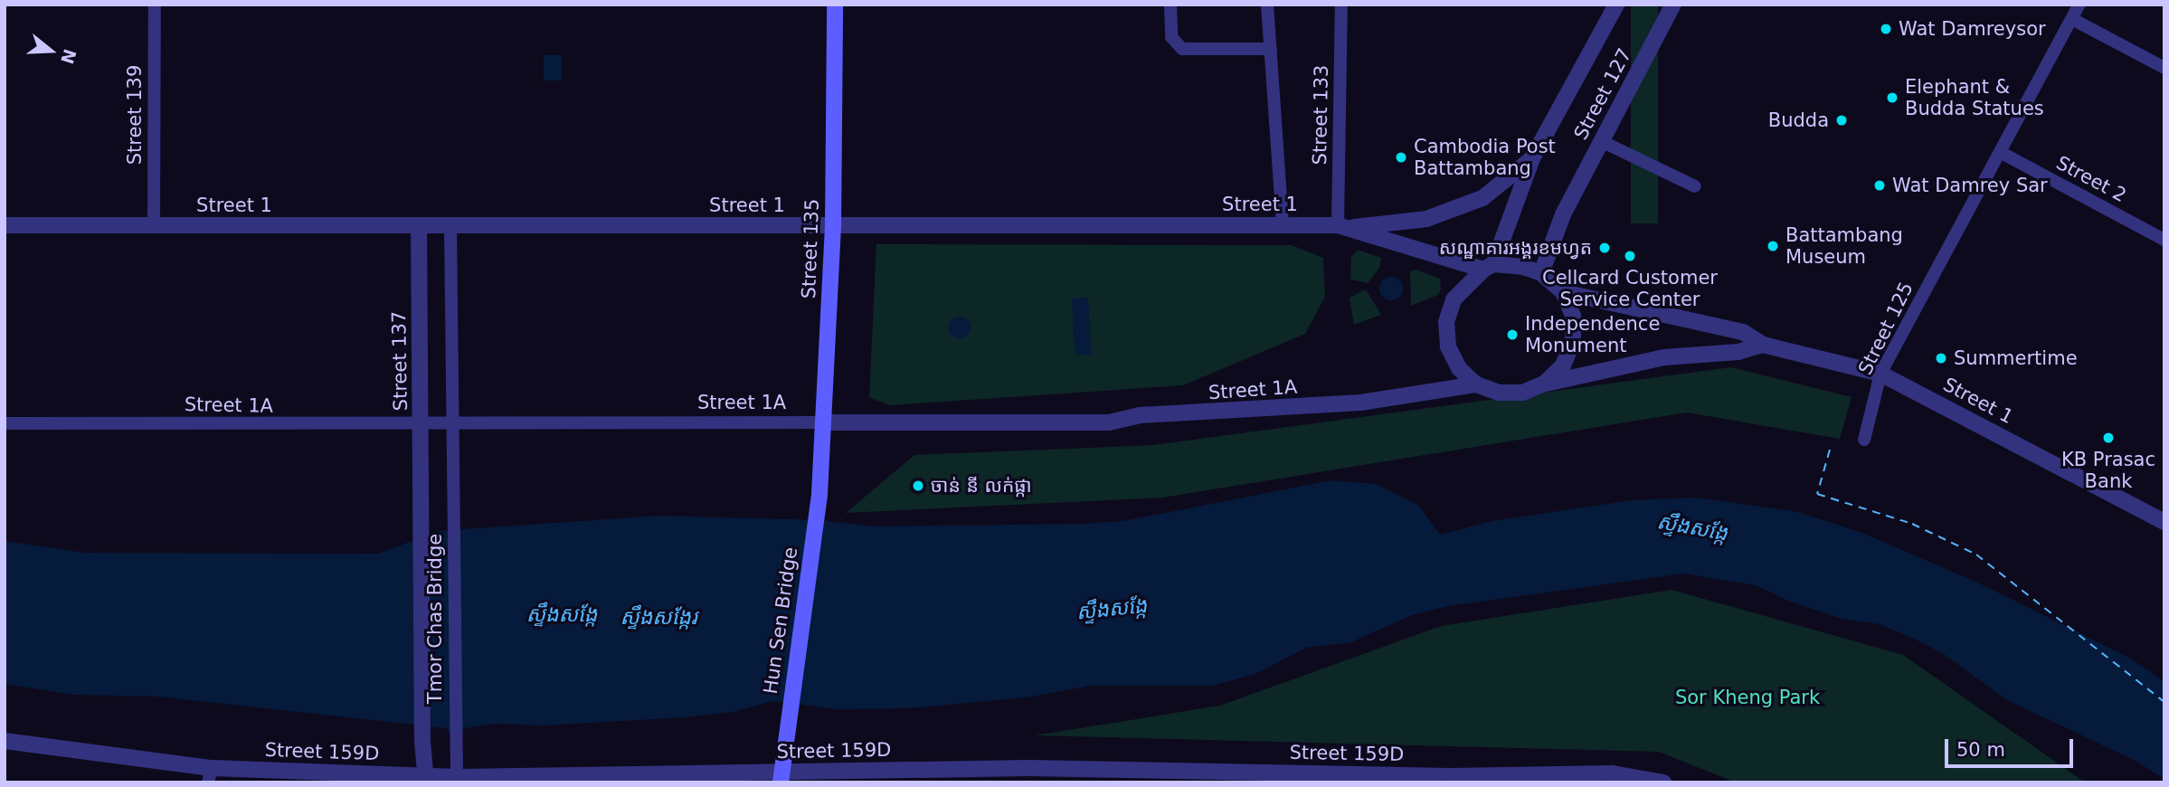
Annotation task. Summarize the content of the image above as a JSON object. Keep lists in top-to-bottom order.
{
  "streets": {
    "main road": ["Street 135", "Hun Sen Bridge"],
    "street": [
      "Street 127",
      "Street 139",
      "Street 133",
      "Street 2",
      "Street 1",
      "Street 125",
      "Street 137",
      "Street 1A",
      "Tmor Chas Bridge",
      "Street 159D"
    ]
  },
  "crossings": [
    ["Street 127", "Street 1"],
    ["Street 127", "Street 1A"],
    ["Street 139", "Street 1"],
    ["Street 133", "Street 1"],
    ["Street 2", "Street 125"],
    ["Street 1", "Street 135"],
    ["Street 1", "Street 125"],
    ["Street 1", "Street 137"],
    ["Street 1", "Street 1A"],
    ["Street 135", "Street 1A"],
    ["Street 135", "Hun Sen Bridge"],
    ["Street 137", "Street 1A"],
    ["Street 137", "Street 159D"],
    ["Street 1A", "Tmor Chas Bridge"],
    ["Tmor Chas Bridge", "Street 159D"],
    ["Hun Sen Bridge", "Street 159D"]
  ],
  "water": ["ស្ទឹងសង្កែ", "ស្ទឹងសង្កែរ"],
  "parks": ["Sor Kheng Park"],
  "places": [
    "Wat Damreysor",
    "Elephant & Budda Statues",
    "Budda",
    "Cambodia Post Battambang",
    "Wat Damrey Sar",
    "Battambang Museum",
    "សណ្ឋាគារអង្គរខមហ្វត",
    "Cellcard Customer Service Center",
    "Independence Monument",
    "Summertime",
    "KB Prasac Bank",
    "ចាន់ នី លក់ផ្កា"
  ],
  "scale_bar": "50 m",
  "north": "right"
}
